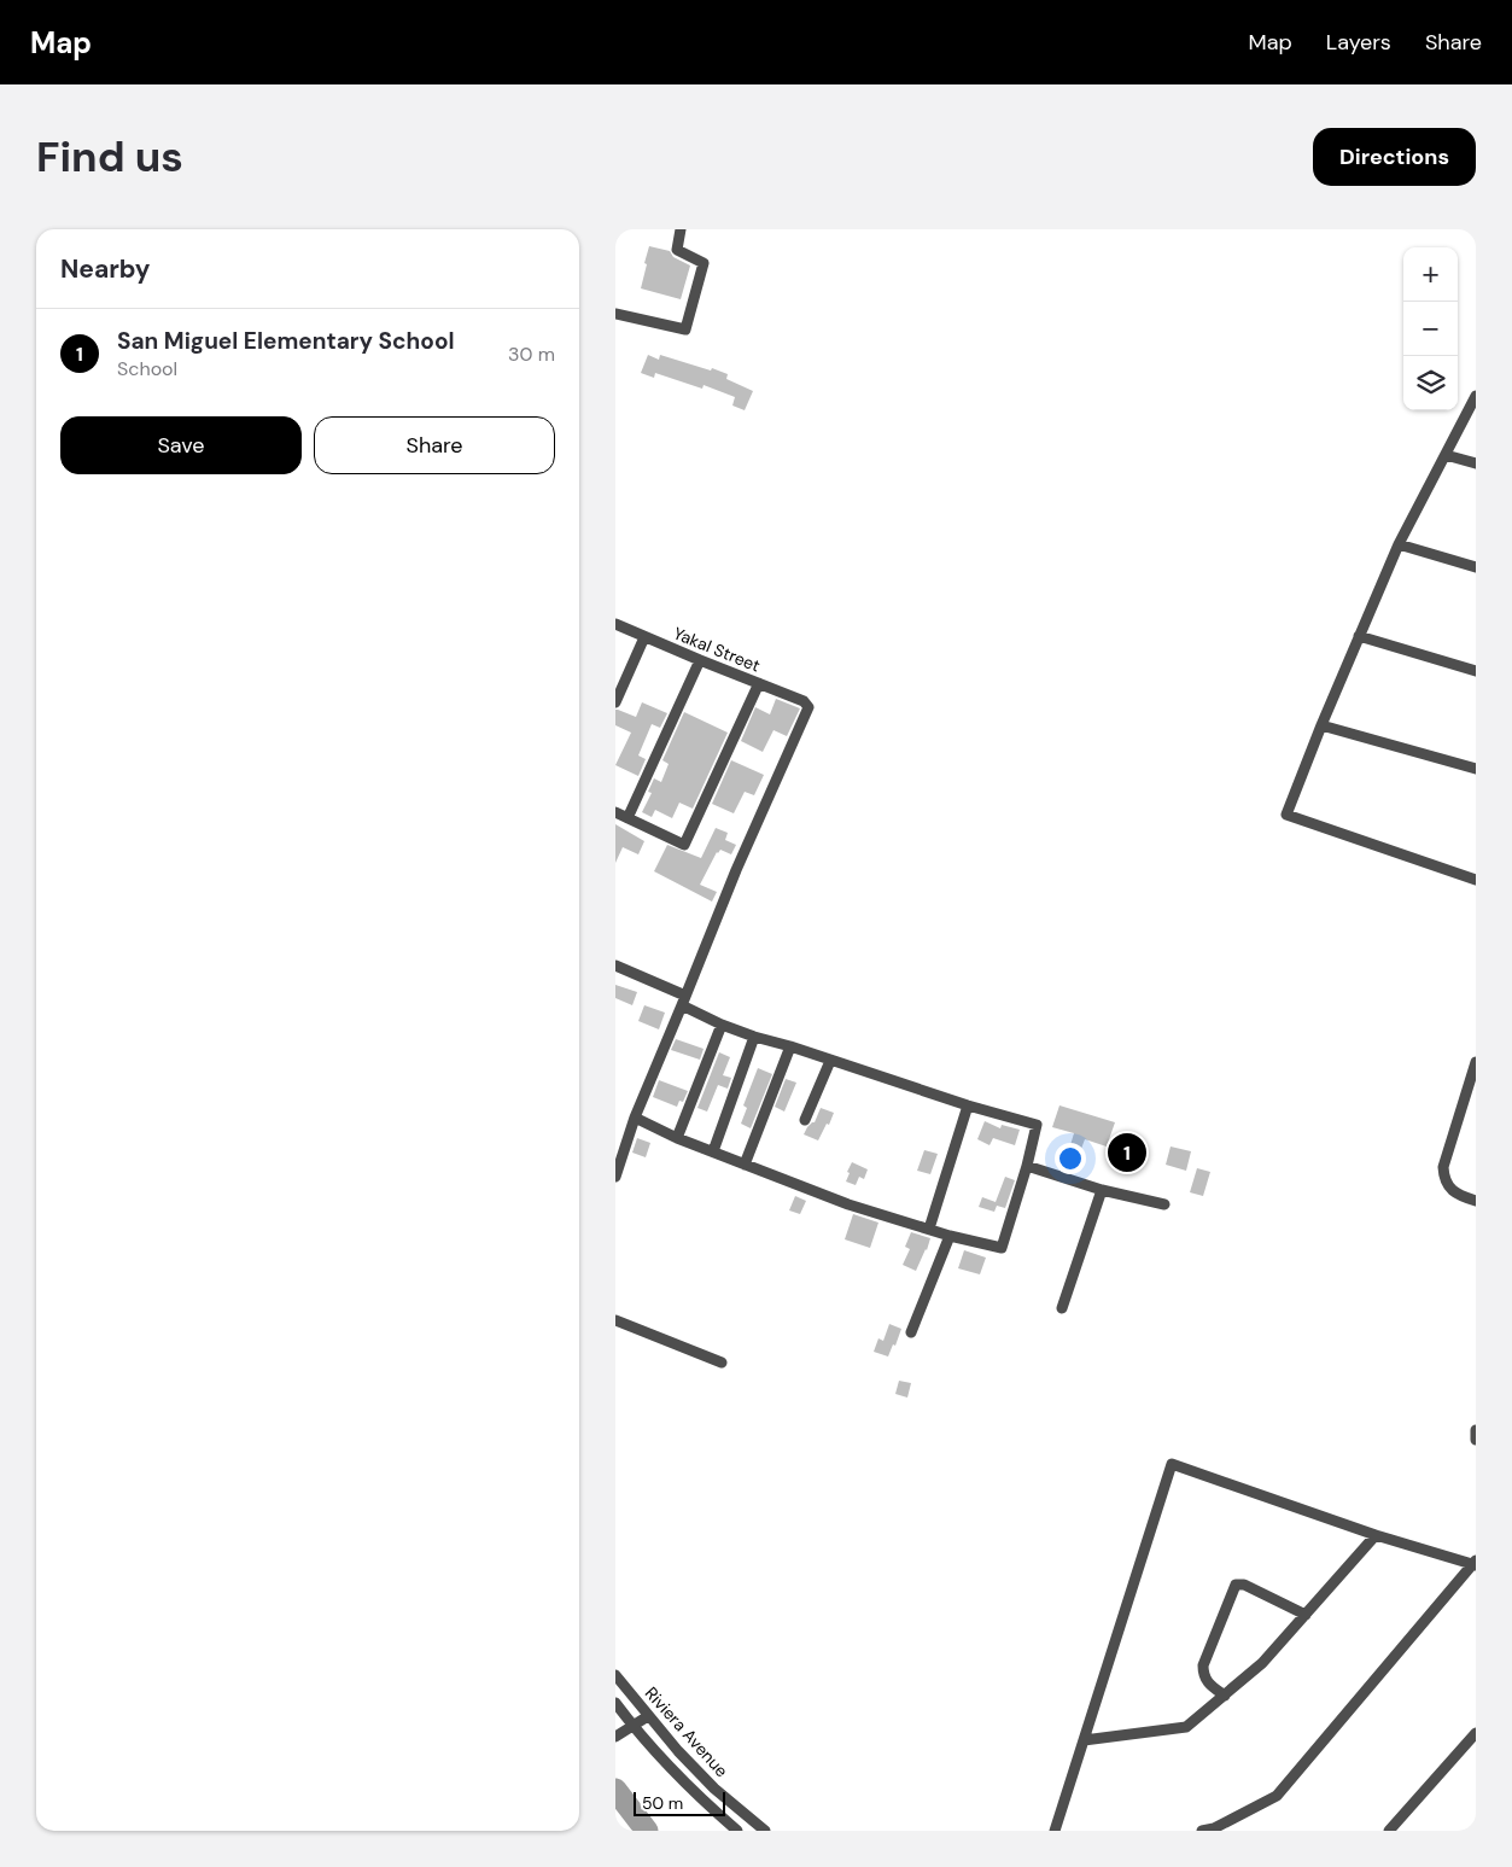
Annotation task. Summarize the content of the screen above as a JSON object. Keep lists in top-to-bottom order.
{
  "streets": {
    "street": ["Yakal Street", "Riviera Avenue"]
  },
  "scale_bar": "50 m",
  "page": {
    "header": "Map",
    "nav": ["Map", "Layers", "Share"],
    "buttons": [
      "Directions",
      ["Save", "Share"]
    ],
    "title": "Find us",
    "heading": "Nearby",
    "map_buttons": ["+", "−"],
    "list": [
      {
        "mark": "1",
        "name": "San Miguel Elementary School",
        "note": "School",
        "value": "30 m"
      }
    ],
    "pins": "1",
    "scale": "50 m"
  }
}
